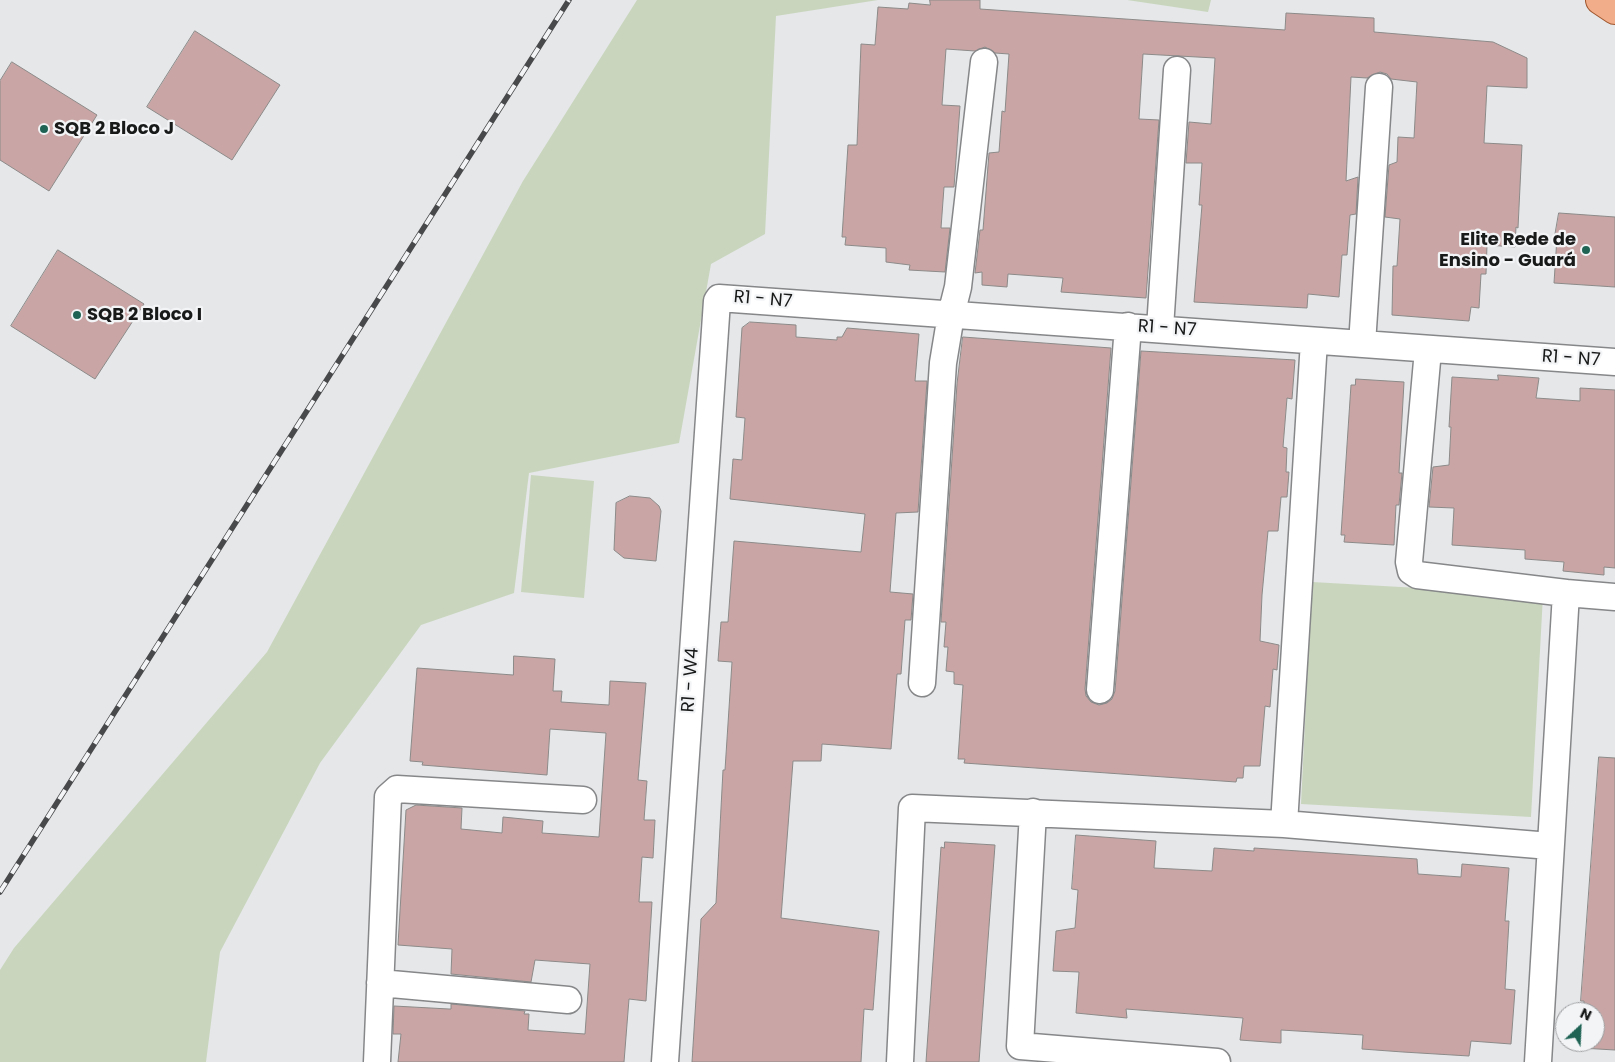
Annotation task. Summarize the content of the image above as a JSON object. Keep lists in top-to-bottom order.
{
  "streets": {
    "street": ["R1 - N7", "R1 - W4"]
  },
  "crossings": [
    ["R1 - N7", "R1 - W4"]
  ],
  "places": ["SQB 2 Bloco J", "Elite Rede de Ensino - Guará", "SQB 2 Bloco I"],
  "north": "top right"
}
